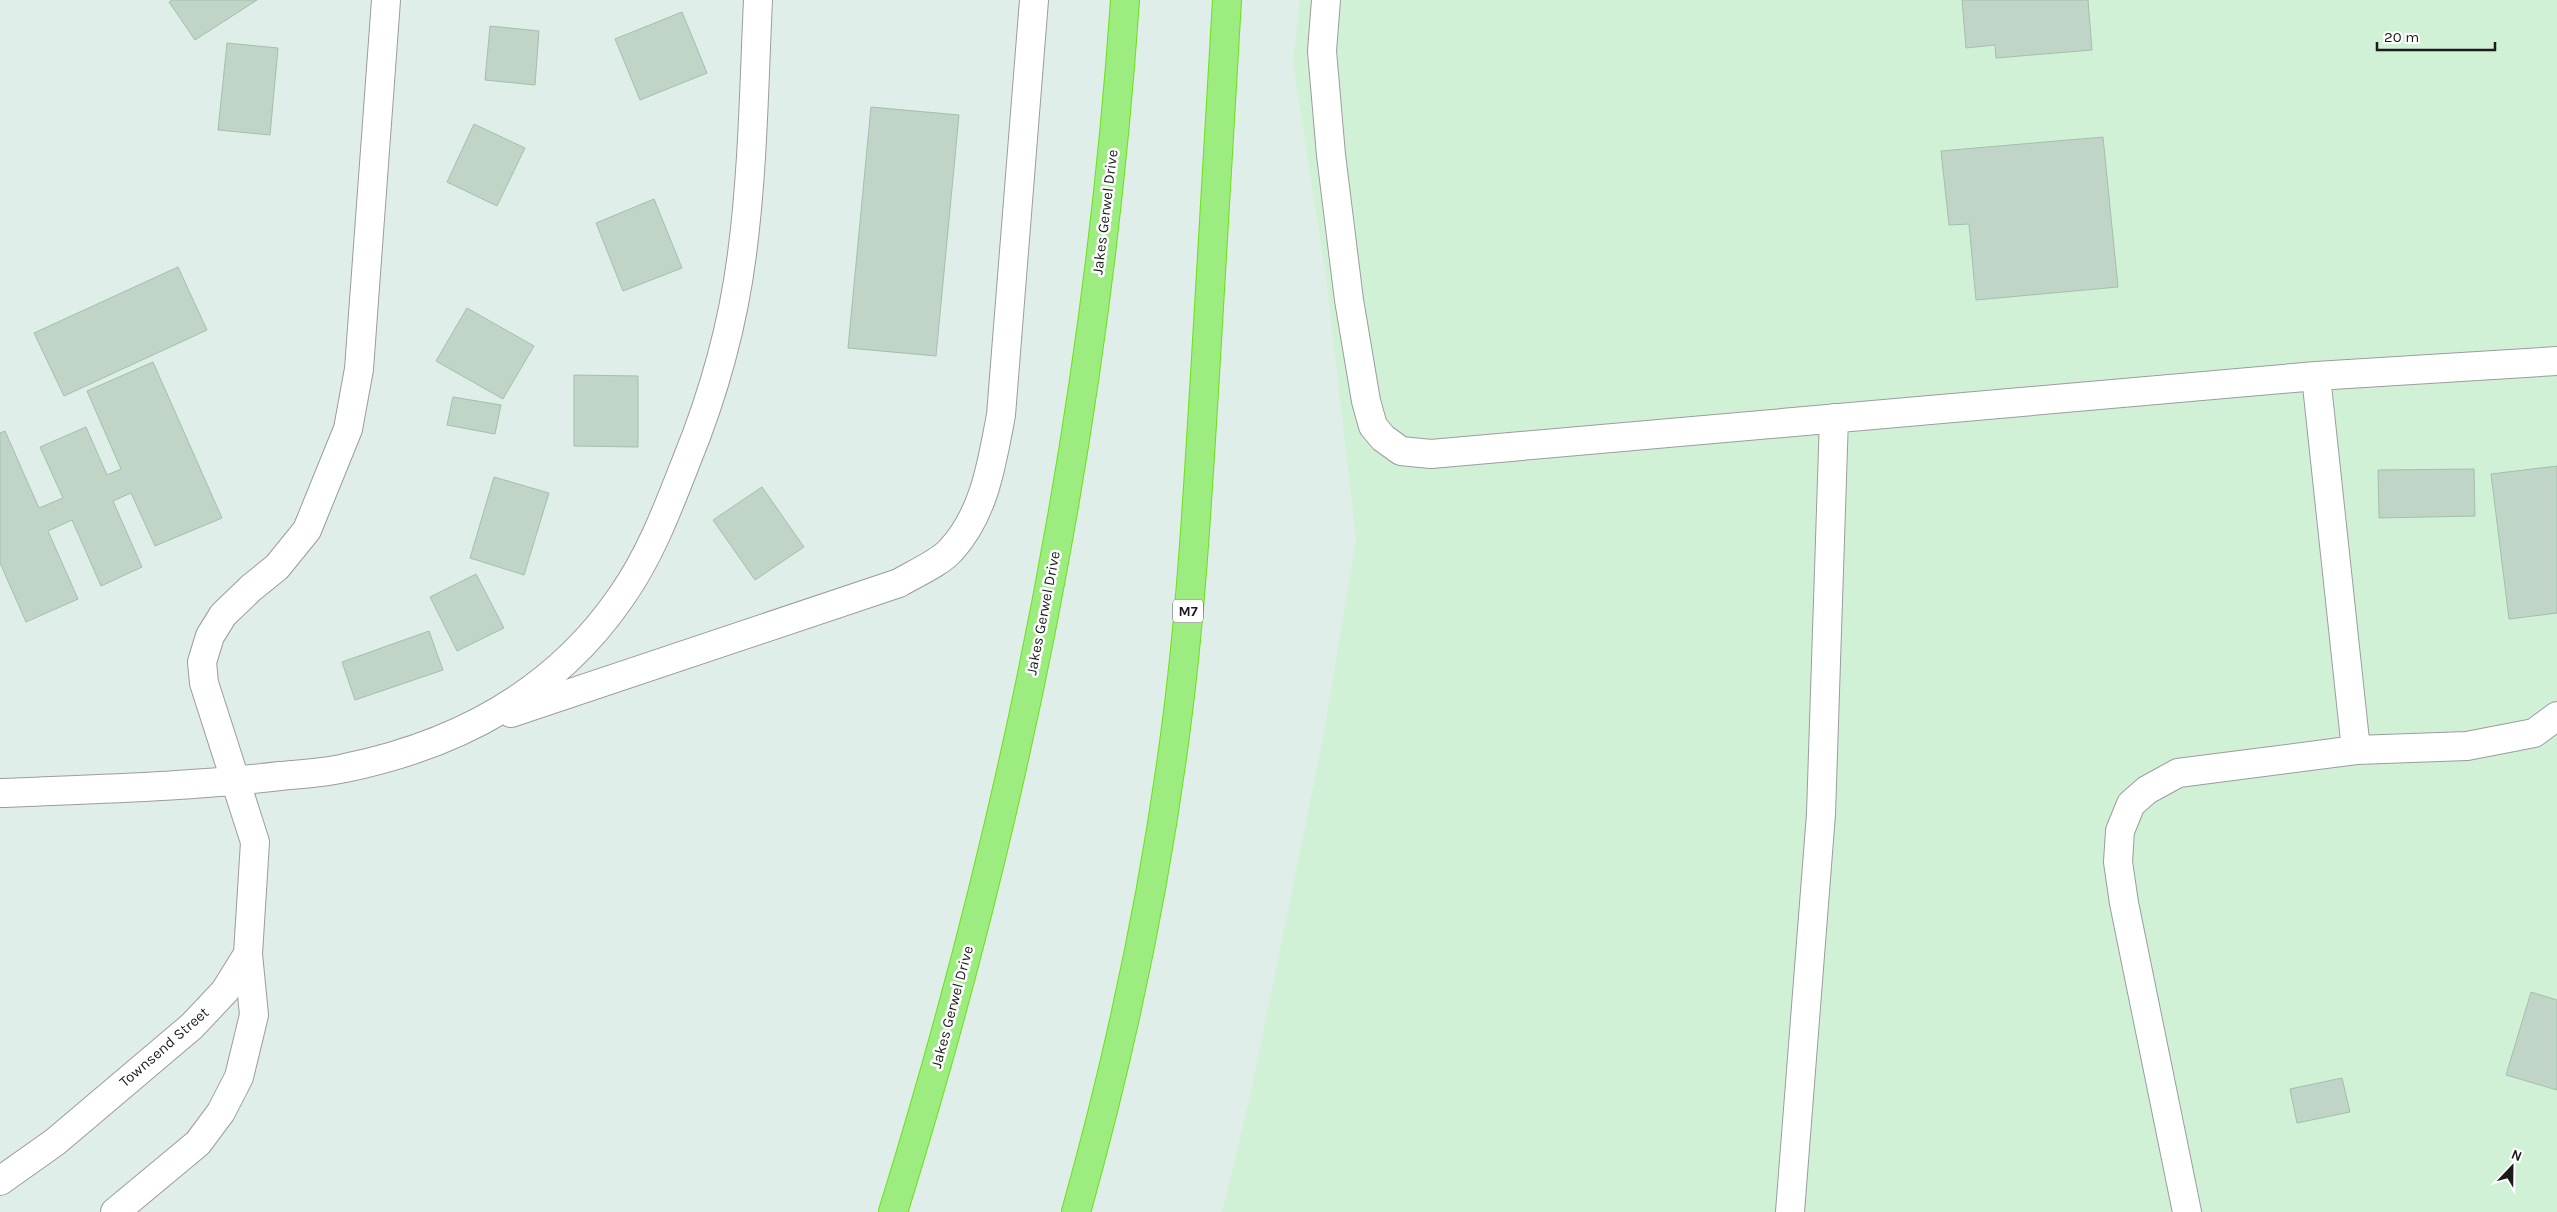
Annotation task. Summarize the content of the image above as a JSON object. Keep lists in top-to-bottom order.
{
  "streets": {
    "highway": ["Jakes Gerwel Drive", "M7"],
    "street": ["Townsend Street"]
  },
  "scale_bar": "20 m",
  "north": "top"
}
